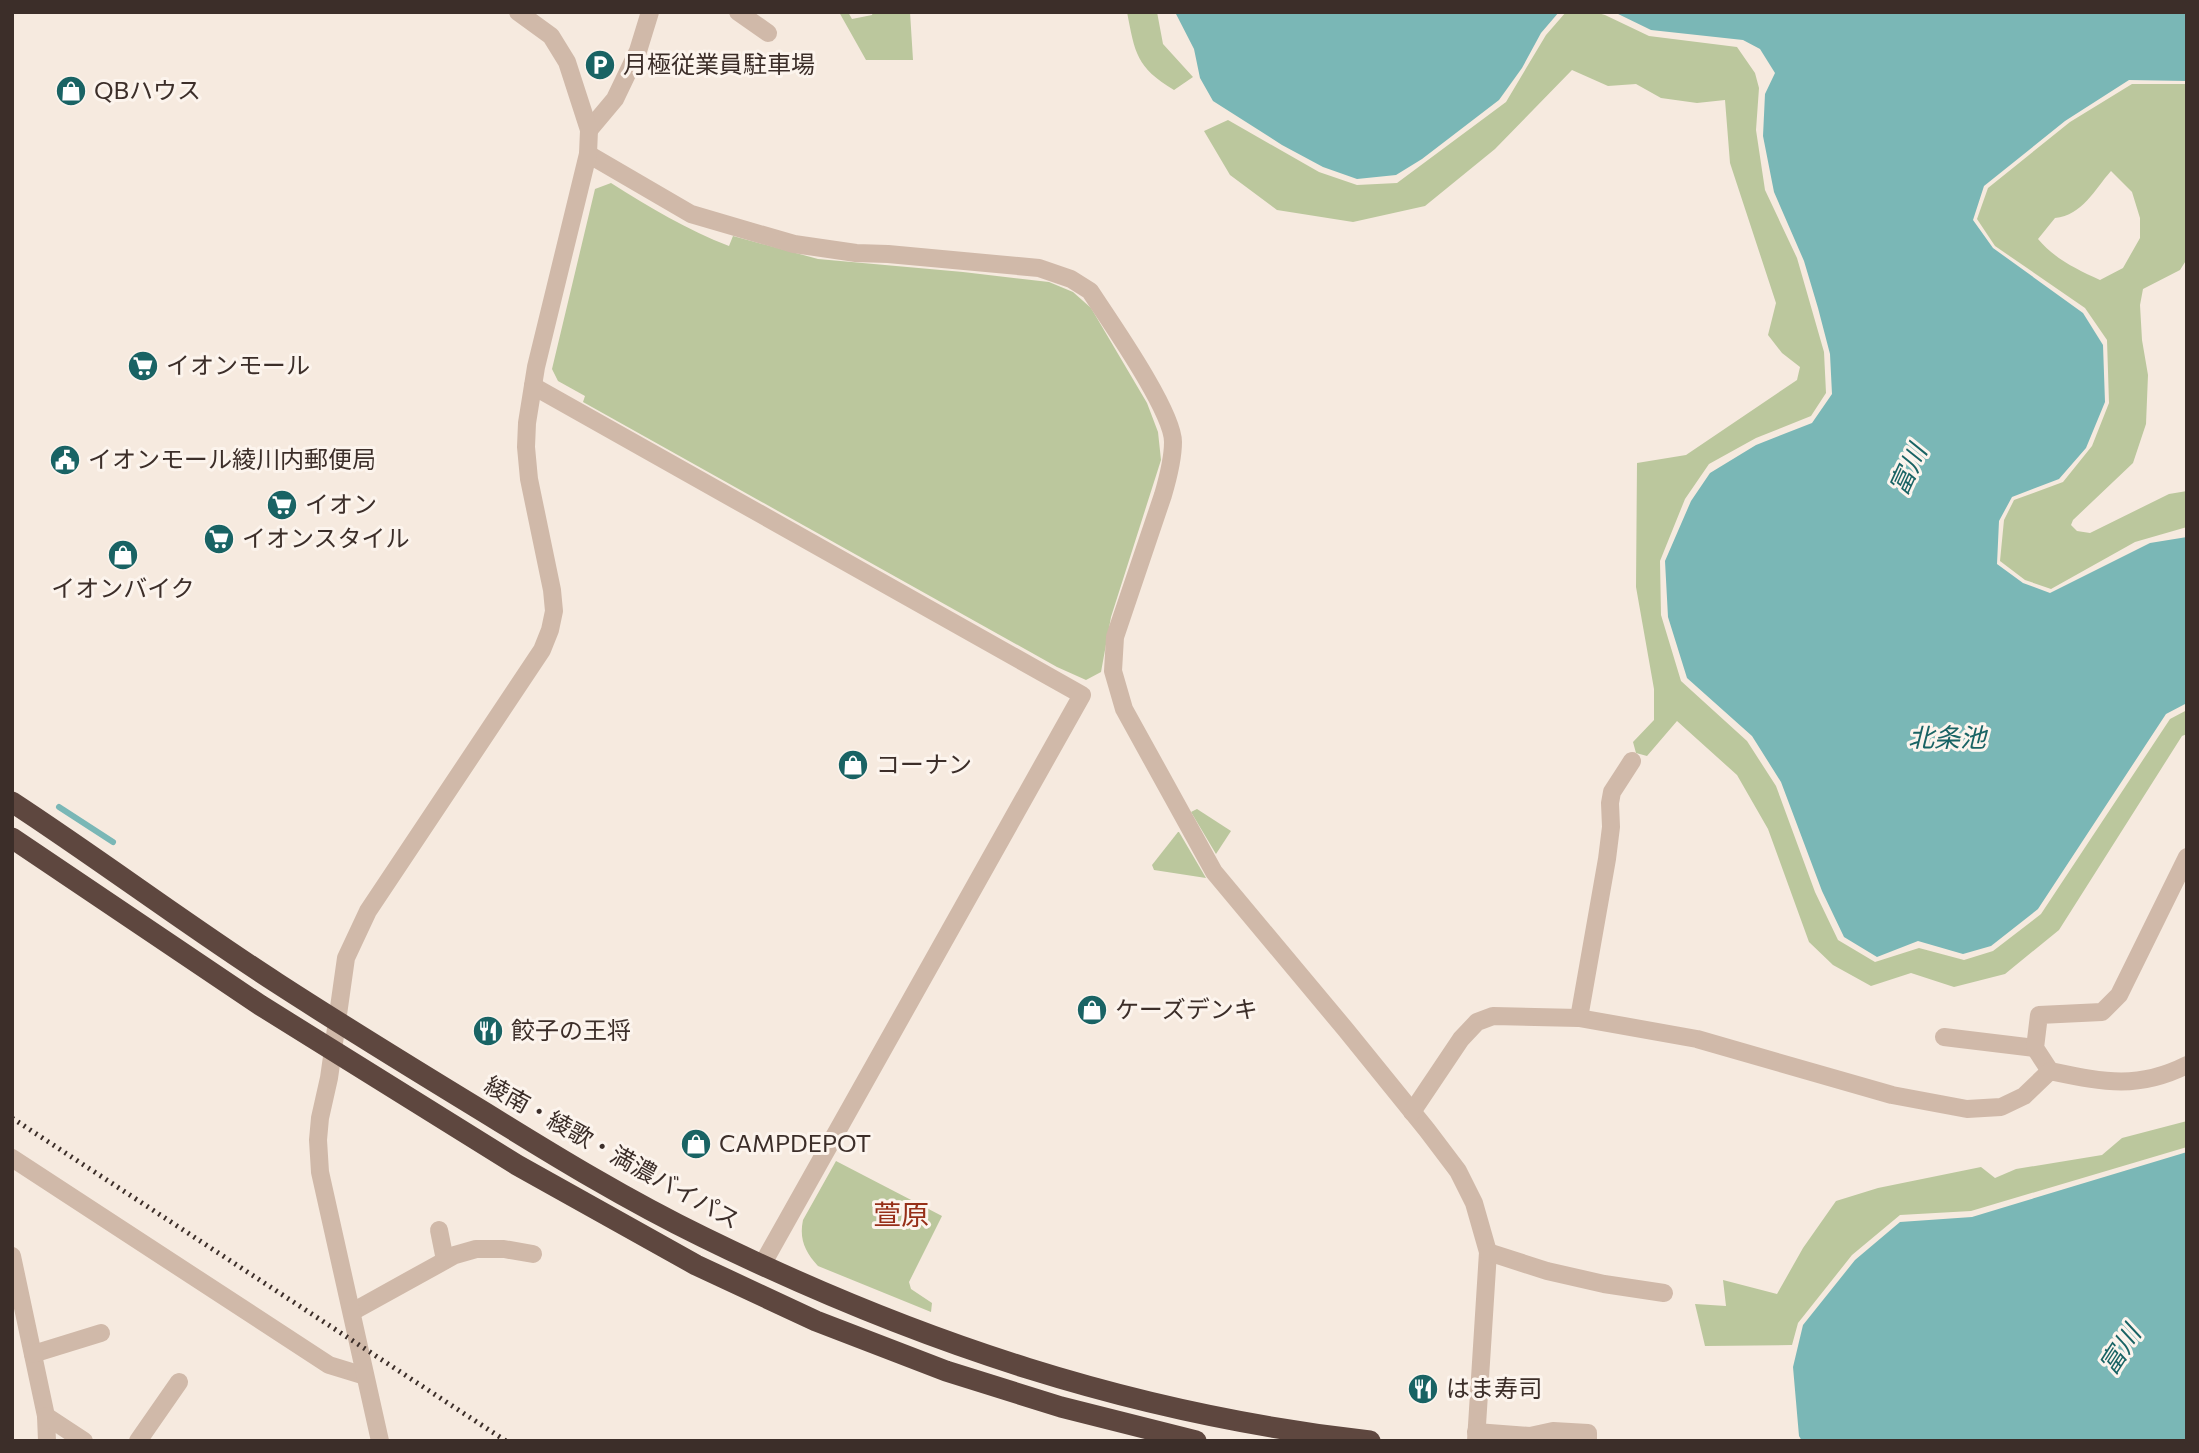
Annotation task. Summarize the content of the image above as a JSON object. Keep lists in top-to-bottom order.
{
  "streets": {
    "highway": ["綾南・綾歌・満濃バイパス"]
  },
  "districts": ["萱原"],
  "water": ["富川", "北条池"],
  "places": {
    "parking": ["月極従業員駐車場"],
    "shop": [
      "QBハウス",
      "イオンバイク",
      "コーナン",
      "ケーズデンキ",
      "CAMPDEPOT"
    ],
    "supermarket": ["イオンモール", "イオン", "イオンスタイル"],
    "public building": ["イオンモール綾川内郵便局"],
    "restaurant": ["餃子の王将", "はま寿司"]
  }
}
